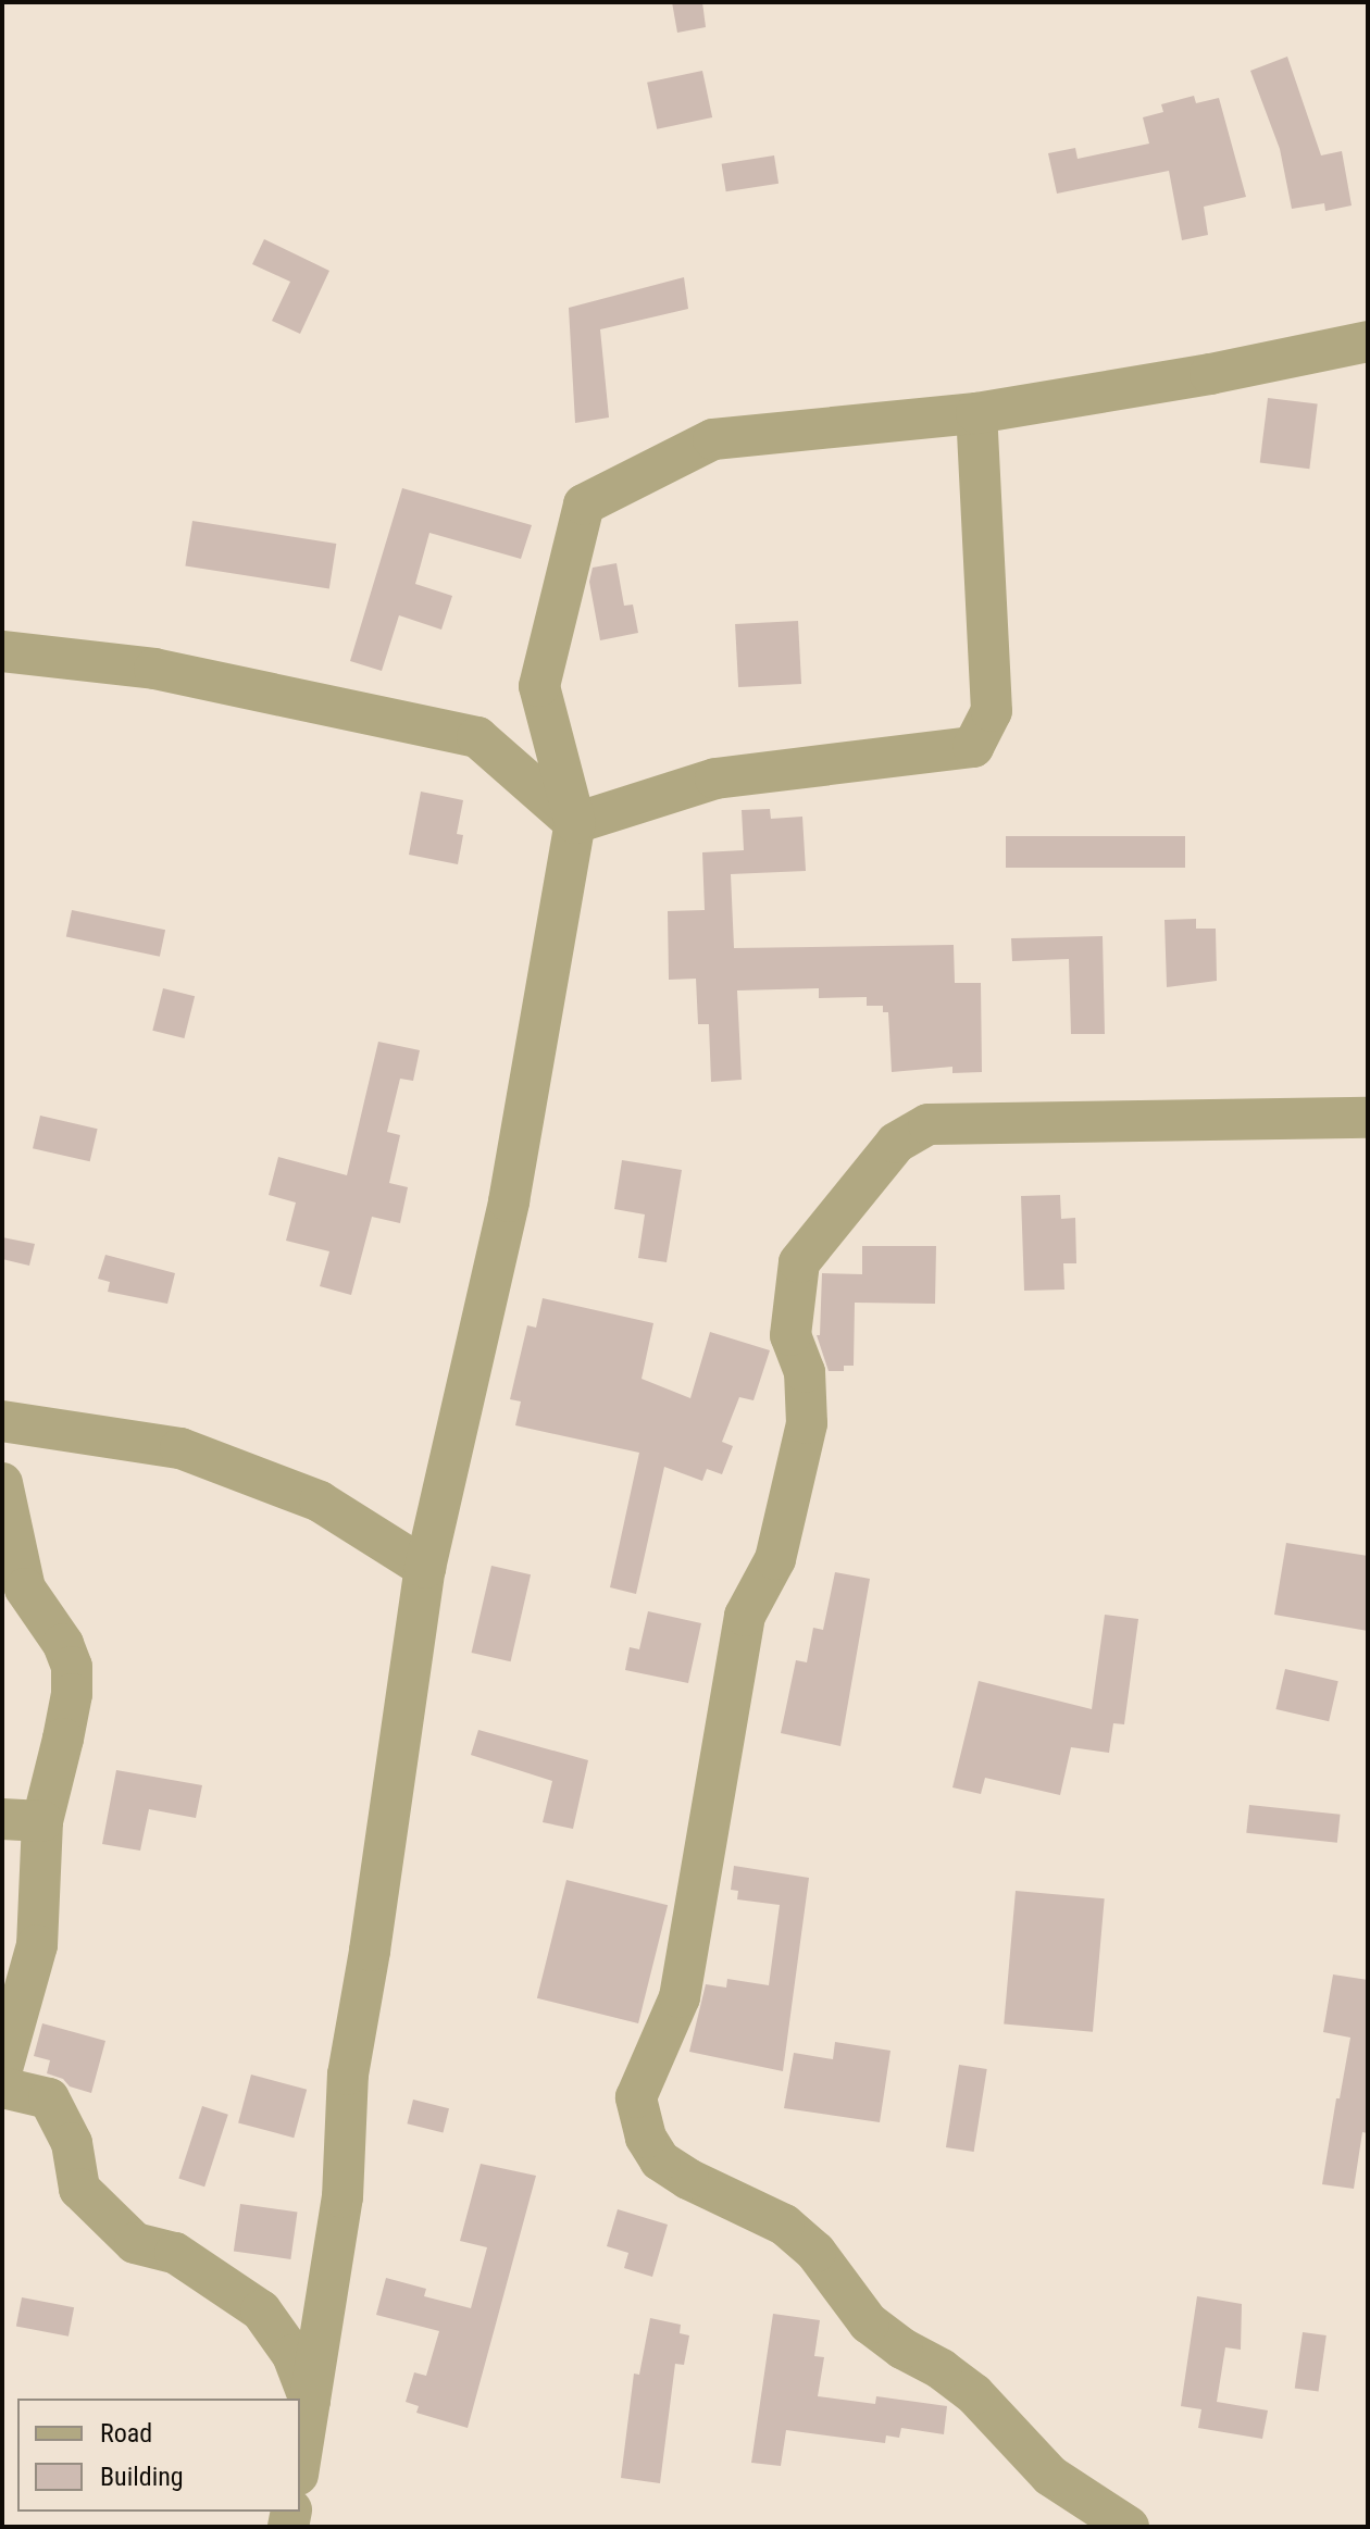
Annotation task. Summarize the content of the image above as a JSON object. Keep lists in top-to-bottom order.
{
  "legend": ["Road", "Building"]
}
